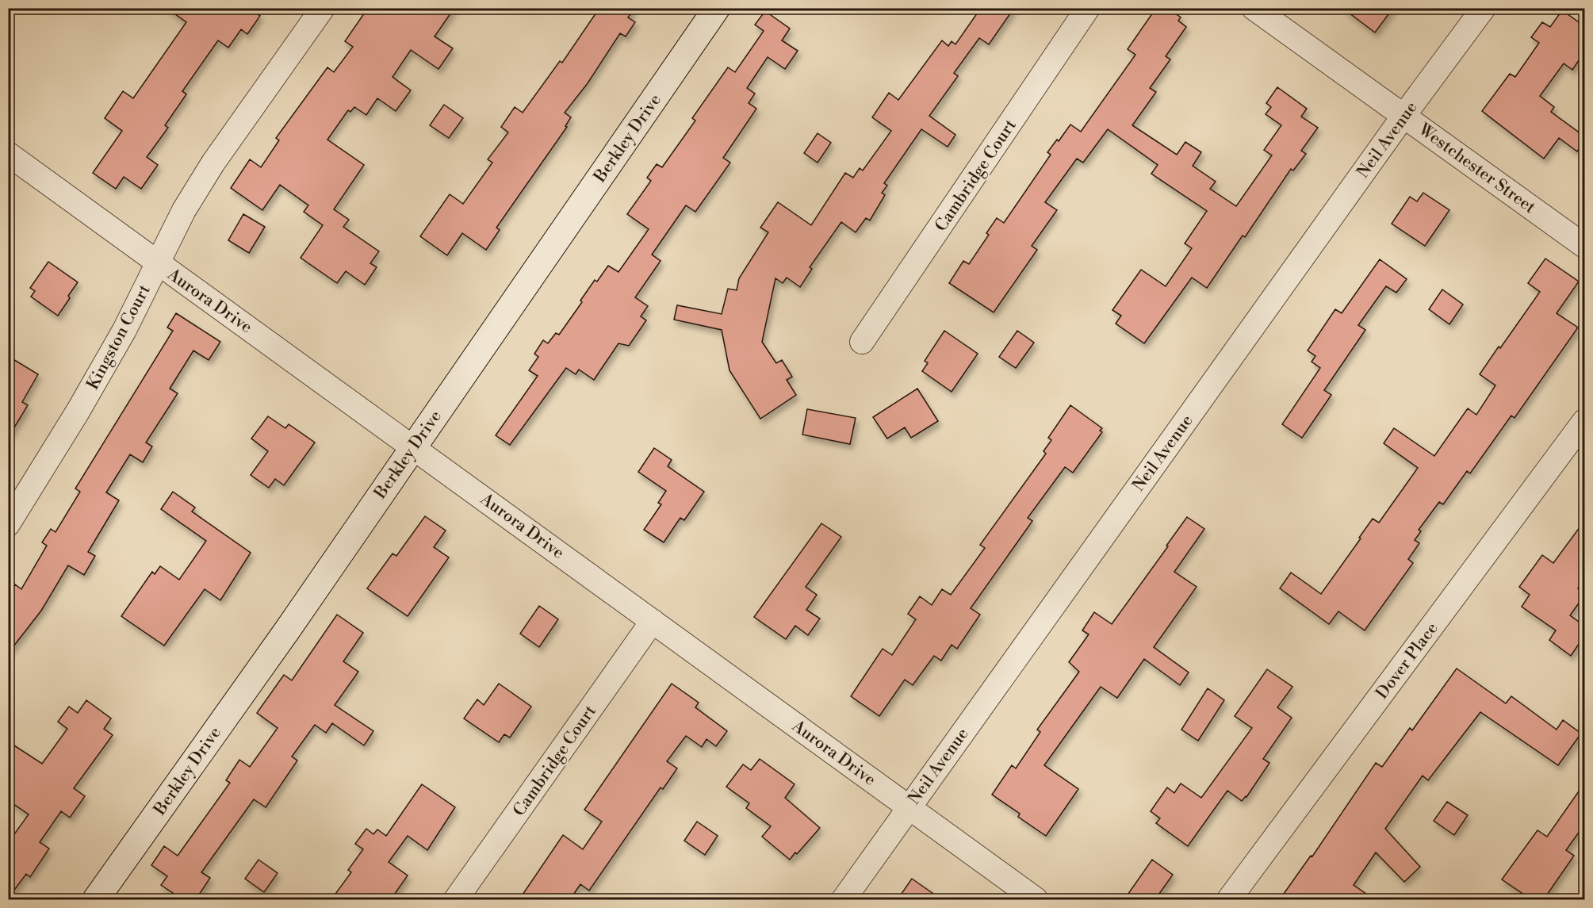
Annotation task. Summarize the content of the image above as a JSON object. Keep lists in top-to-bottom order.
{
  "streets": {
    "street": [
      "Berkley Drive",
      "Neil Avenue",
      "Westchester Street",
      "Cambridge Court",
      "Aurora Drive",
      "Kingston Court",
      "Dover Place"
    ]
  },
  "crossings": [
    ["Berkley Drive", "Aurora Drive"],
    ["Neil Avenue", "Westchester Street"],
    ["Neil Avenue", "Aurora Drive"],
    ["Cambridge Court", "Aurora Drive"],
    ["Aurora Drive", "Kingston Court"]
  ]
}
